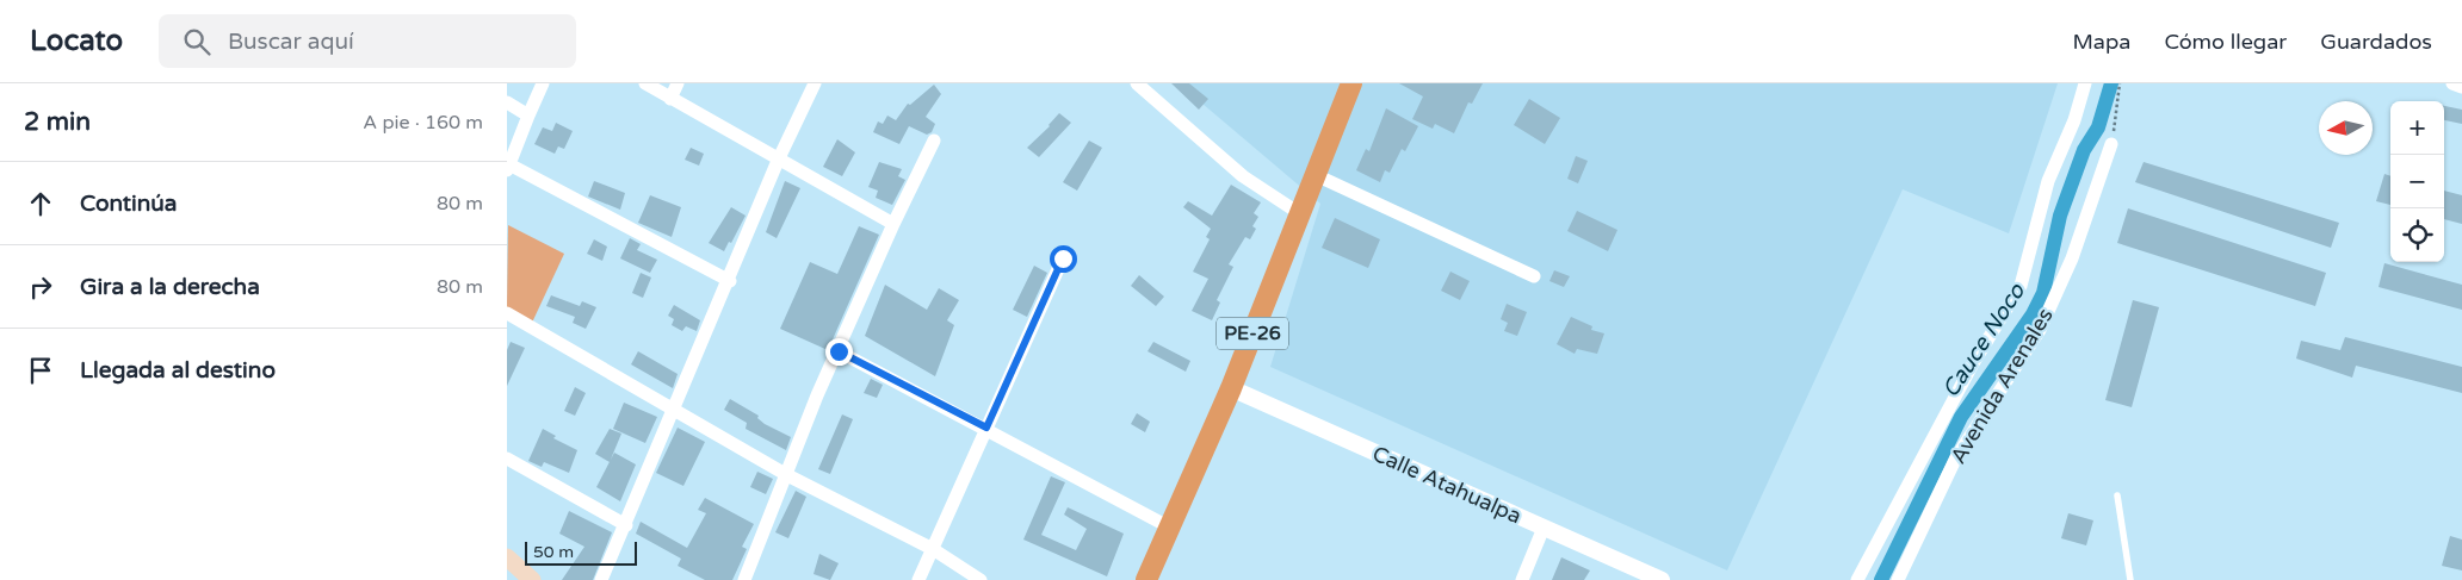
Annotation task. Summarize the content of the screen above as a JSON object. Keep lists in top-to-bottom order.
{
  "streets": {
    "highway": ["PE-26"],
    "street": ["Avenida Arenales", "Calle Atahualpa"]
  },
  "crossings": [
    ["PE-26", "Calle Atahualpa"]
  ],
  "water": ["Cauce Noco"],
  "scale_bar": "50 m",
  "north": "left",
  "page": {
    "header": "Locato",
    "search": "Buscar aquí",
    "nav": ["Mapa", "Cómo llegar", "Guardados"],
    "heading": ["2 min", "A pie · 160 m"],
    "map_buttons": ["+", "−"],
    "list": [
      ["Continúa", "80 m"],
      ["Gira a la derecha", "80 m"],
      "Llegada al destino"
    ],
    "scale": "50 m"
  }
}
